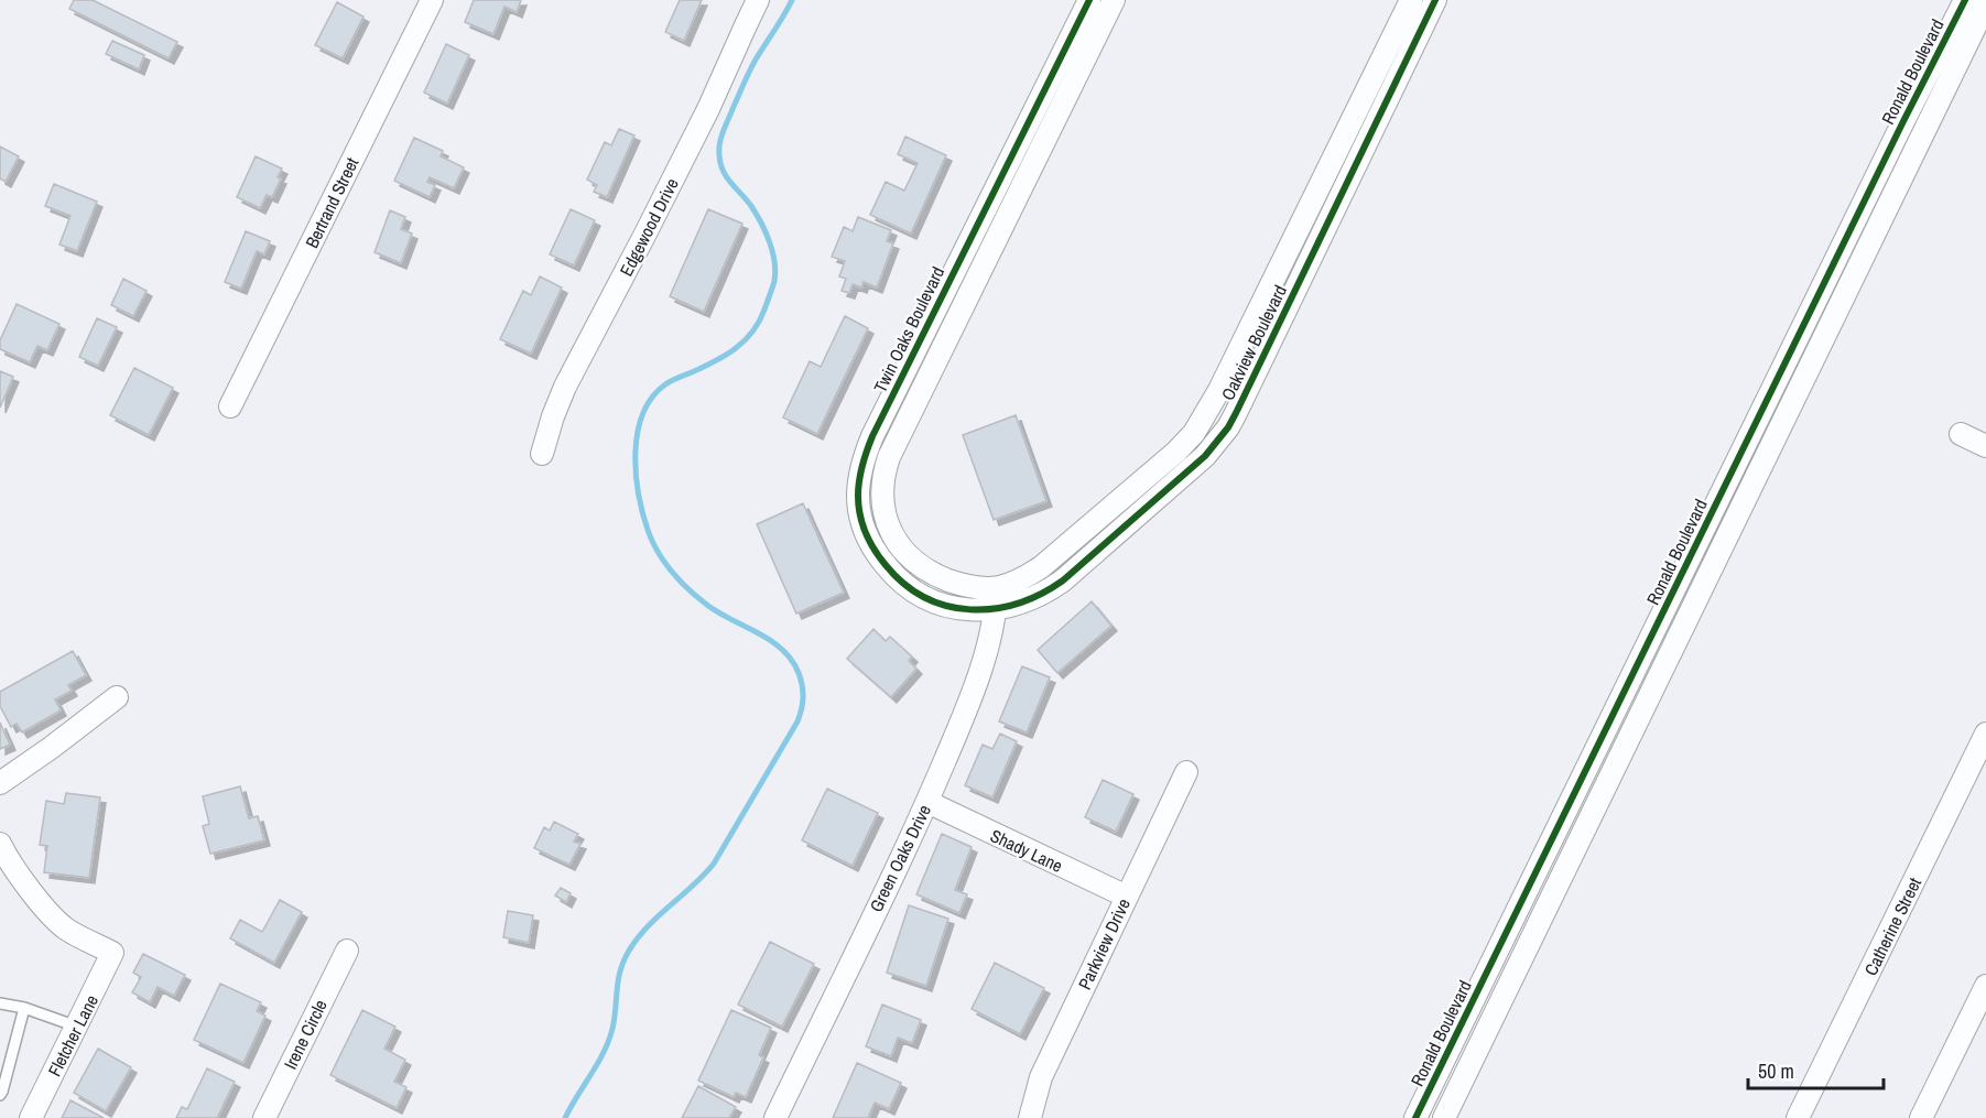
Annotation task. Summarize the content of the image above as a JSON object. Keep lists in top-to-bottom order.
{
  "streets": {
    "street": [
      "Ronald Boulevard",
      "Bertrand Street",
      "Edgewood Drive",
      "Twin Oaks Boulevard",
      "Oakview Boulevard",
      "Shady Lane",
      "Green Oaks Drive",
      "Catherine Street",
      "Parkview Drive",
      "Irene Circle",
      "Fletcher Lane"
    ]
  },
  "crossings": [
    ["Twin Oaks Boulevard", "Oakview Boulevard"],
    ["Twin Oaks Boulevard", "Green Oaks Drive"],
    ["Oakview Boulevard", "Green Oaks Drive"],
    ["Shady Lane", "Green Oaks Drive"],
    ["Shady Lane", "Parkview Drive"]
  ],
  "scale_bar": "50 m"
}
